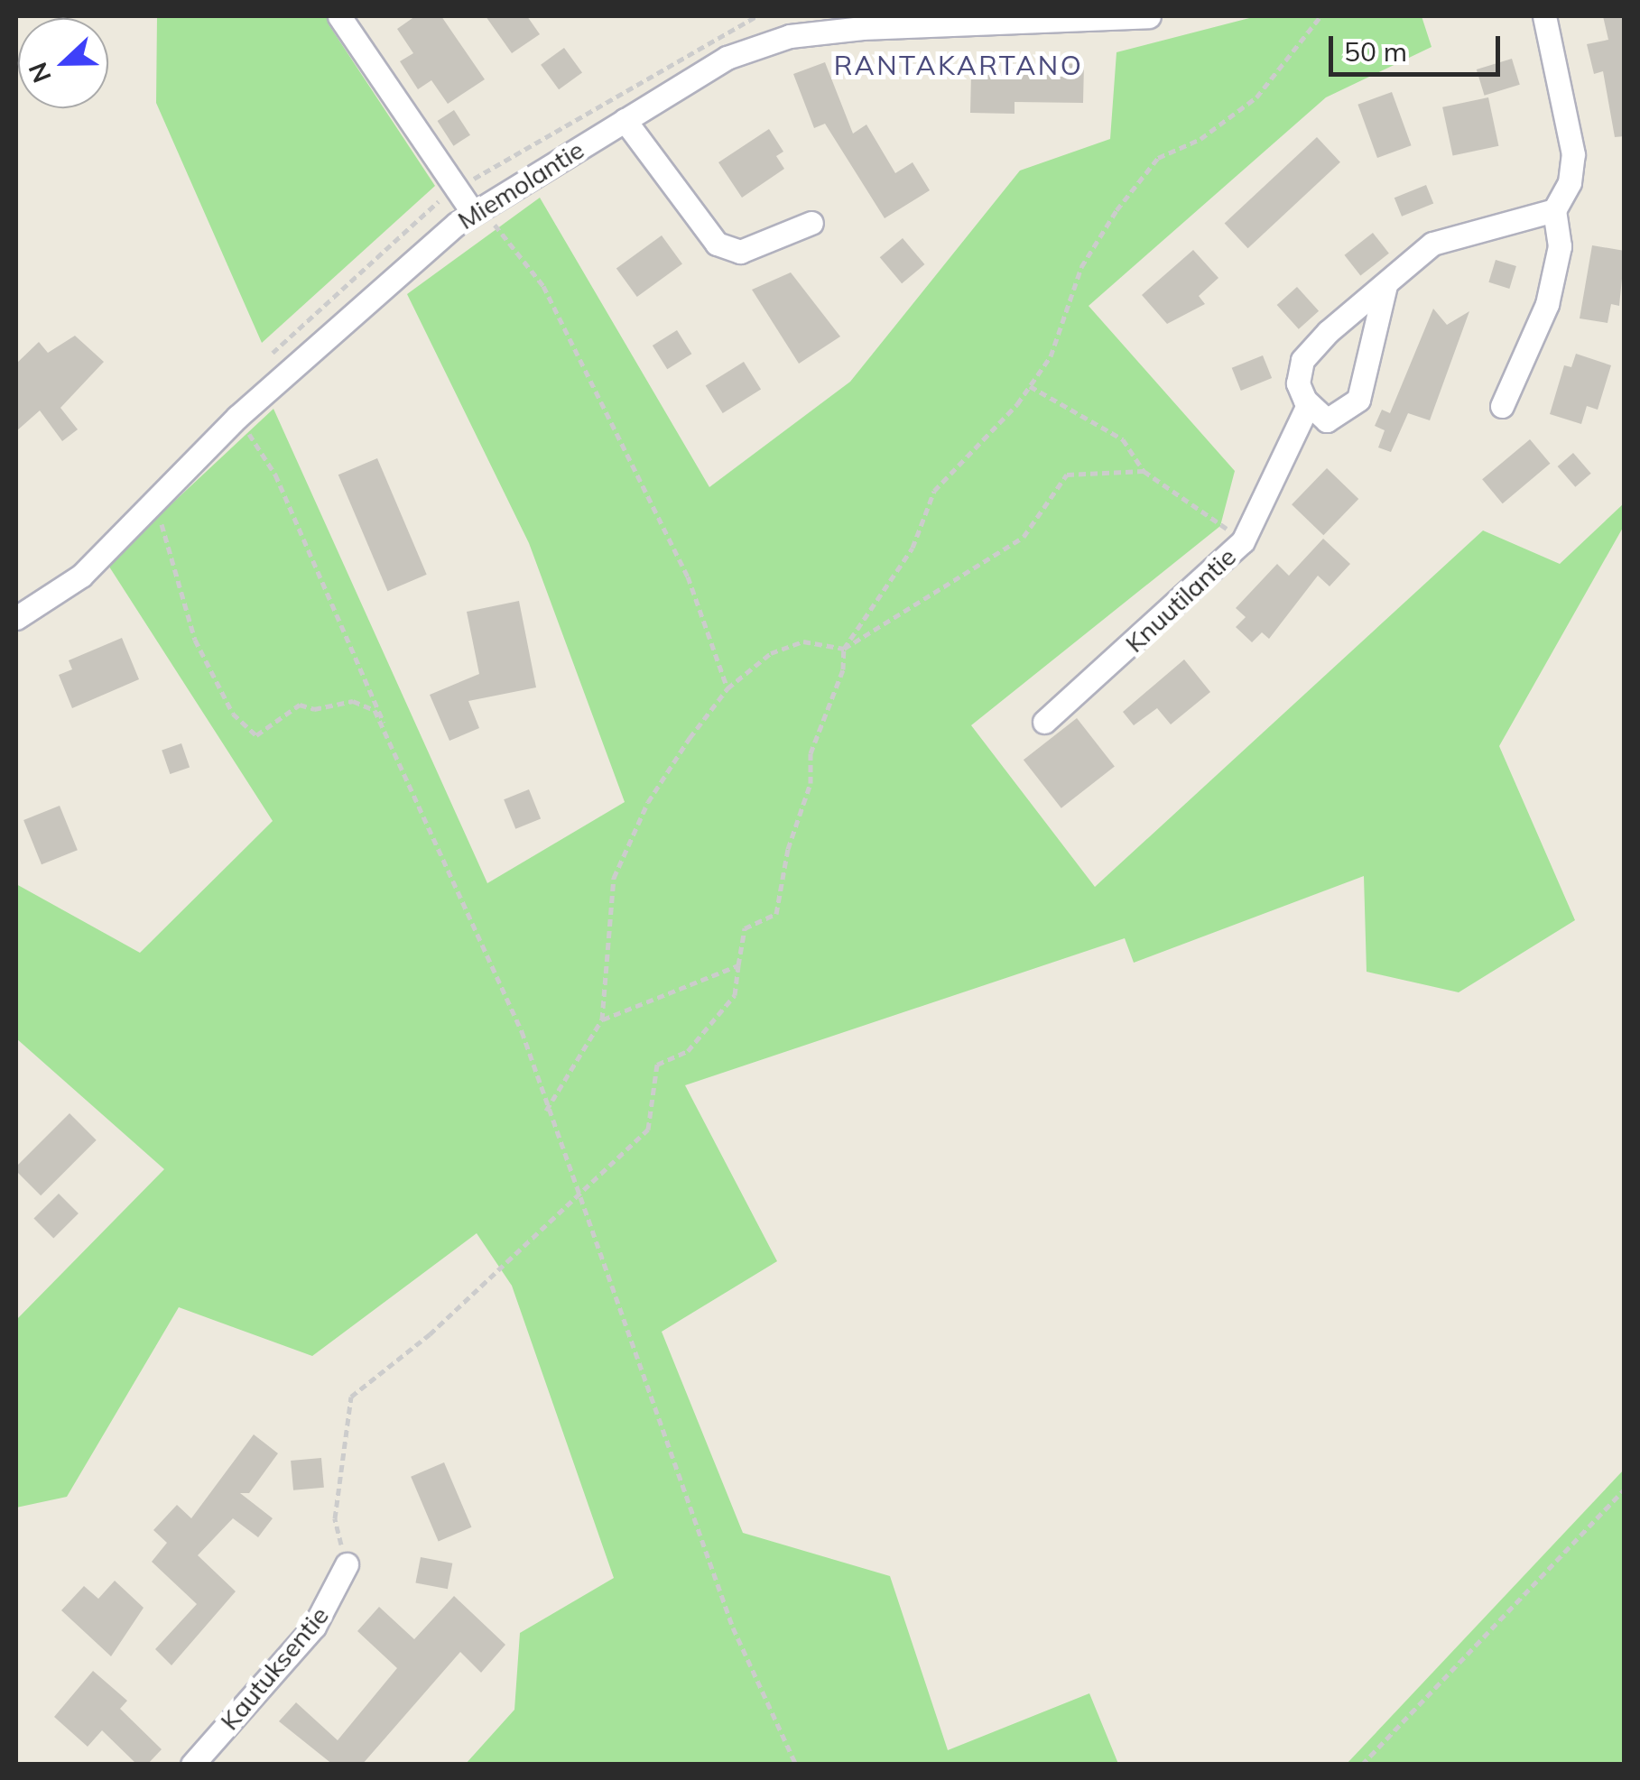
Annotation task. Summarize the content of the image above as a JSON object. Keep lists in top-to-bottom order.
{
  "streets": {
    "street": ["Miemolantie", "Knuutilantie", "Kautuksentie"]
  },
  "districts": ["RANTAKARTANO"],
  "scale_bar": "50 m",
  "north": "left"
}
